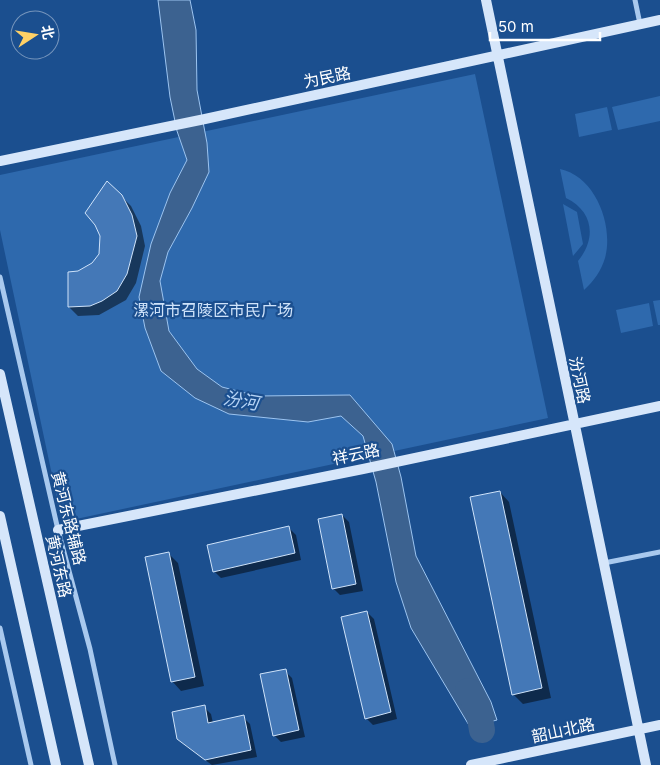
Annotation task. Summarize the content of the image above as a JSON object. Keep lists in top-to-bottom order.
{
  "streets": {
    "street": [
      "为民路",
      "汾河路",
      "祥云路",
      "黄河东路辅路",
      "黄河东路",
      "韶山北路"
    ]
  },
  "crossings": [
    ["为民路", "汾河路"],
    ["汾河路", "祥云路"],
    ["汾河路", "韶山北路"],
    ["祥云路", "黄河东路辅路"]
  ],
  "water": ["汾河"],
  "parks": ["漯河市召陵区市民广场"],
  "scale_bar": "50 m",
  "north": "right"
}
